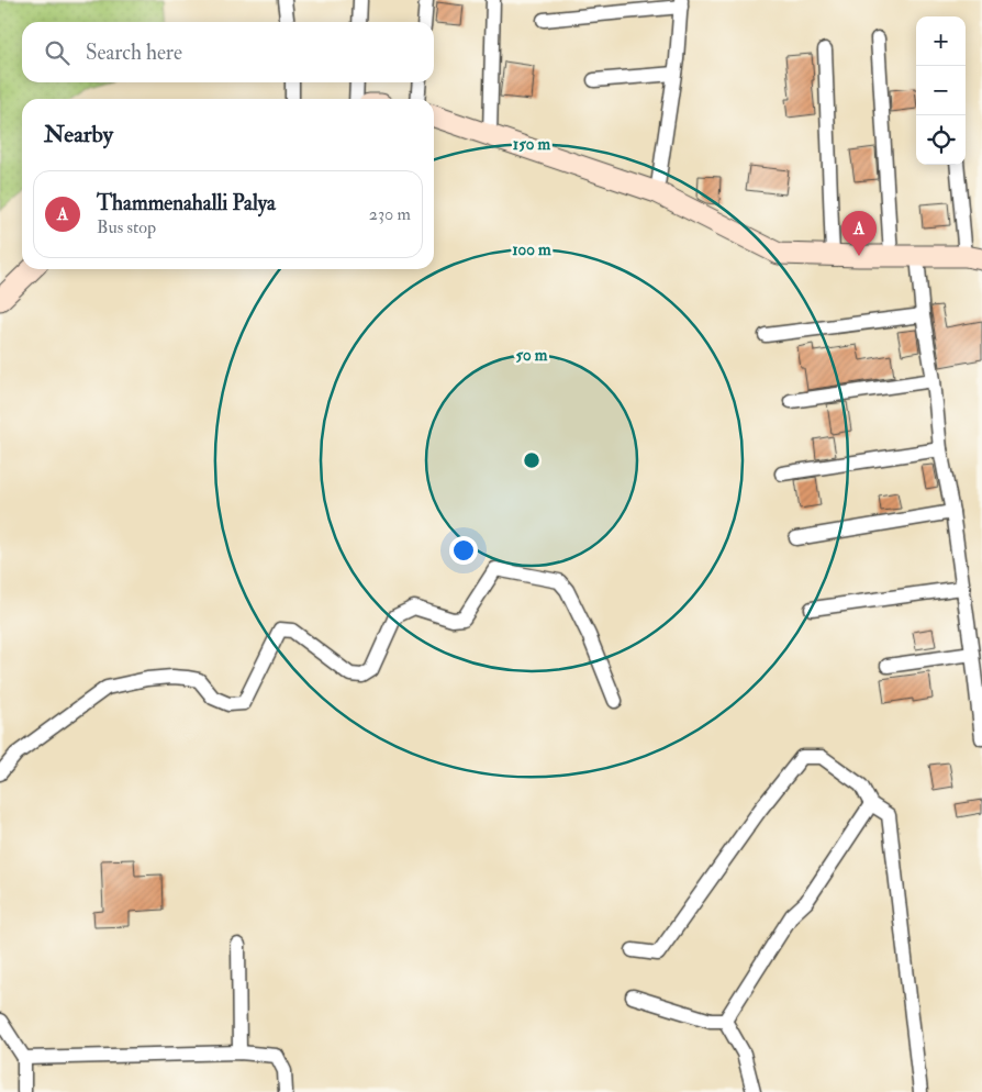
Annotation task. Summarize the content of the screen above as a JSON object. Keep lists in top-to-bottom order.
{
  "page": {
    "map_buttons": ["+", "−"],
    "search": "Search here",
    "heading": "Nearby",
    "list": [
      {
        "mark": "A",
        "name": "Thammenahalli Palya",
        "note": "Bus stop",
        "value": "230 m"
      }
    ],
    "pins": "A"
  },
  "rings": ["150 m", "100 m", "50 m"]
}
